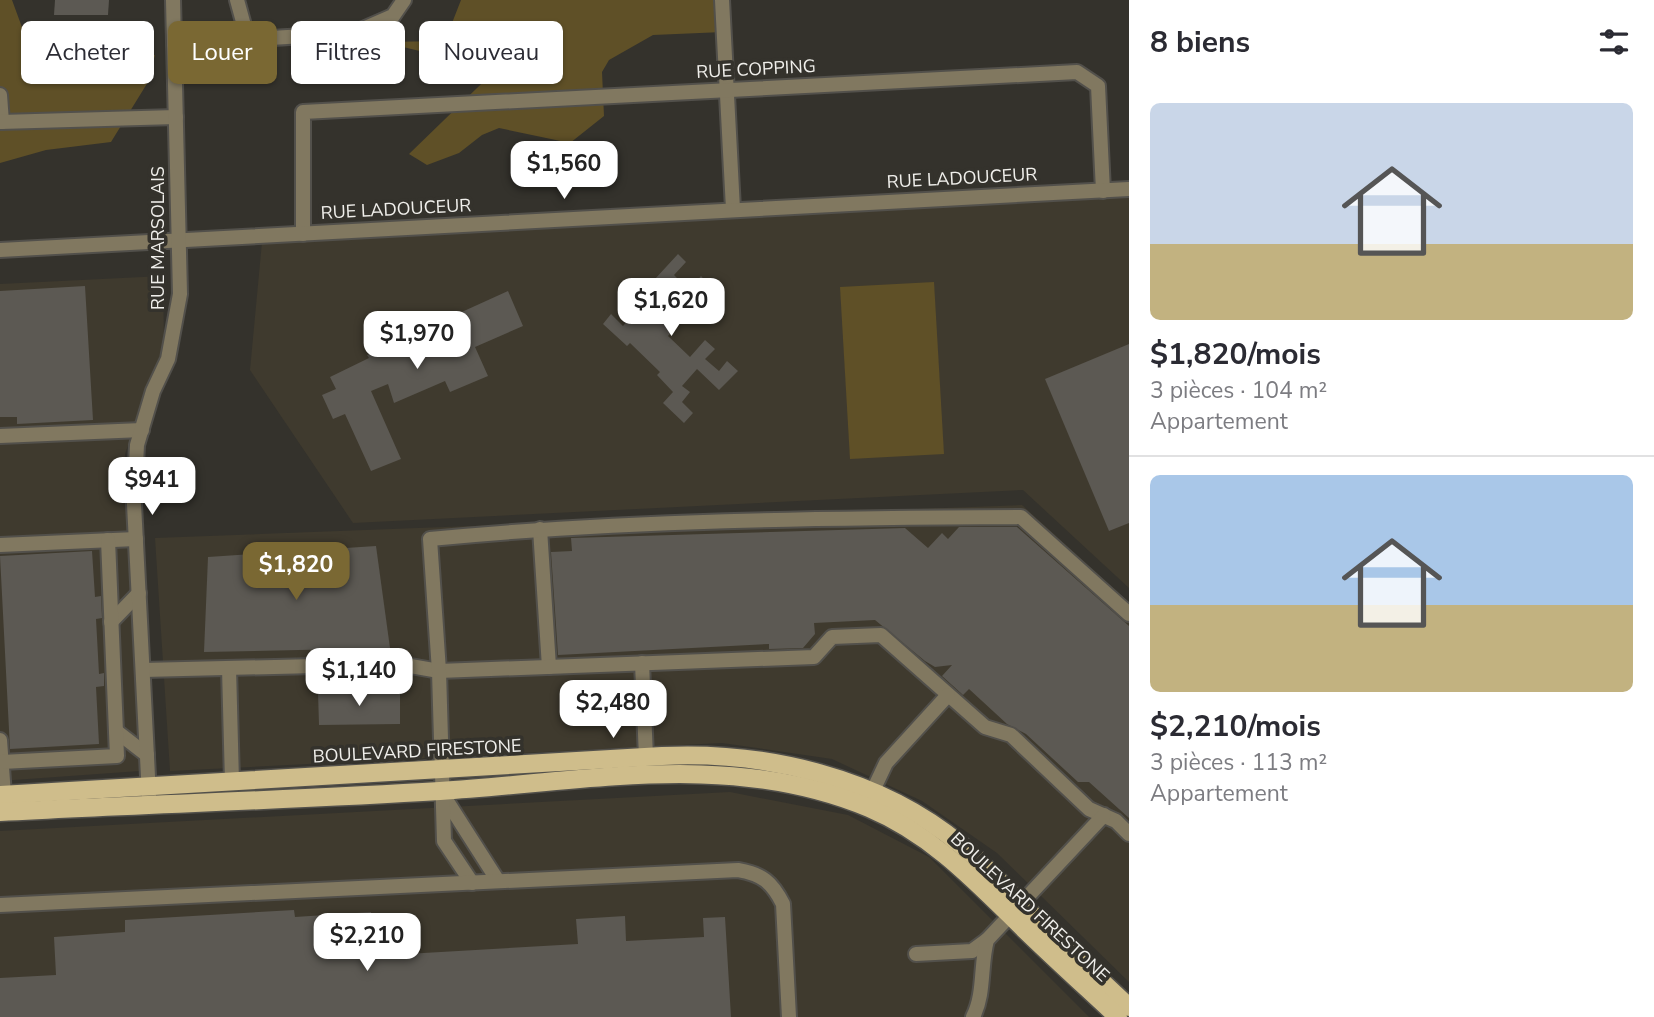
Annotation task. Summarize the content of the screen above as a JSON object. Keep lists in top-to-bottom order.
{
  "streets": {
    "main road": ["BOULEVARD FIRESTONE"],
    "street": ["RUE COPPING", "RUE LADOUCEUR", "RUE MARSOLAIS"]
  },
  "crossings": [
    ["RUE COPPING", "RUE LADOUCEUR"],
    ["RUE LADOUCEUR", "RUE MARSOLAIS"],
    ["RUE MARSOLAIS", "BOULEVARD FIRESTONE"]
  ],
  "page": {
    "heading": "8 biens",
    "chip": [
      "Acheter",
      "Louer",
      "Filtres",
      "Nouveau"
    ],
    "list": [
      {
        "name": "$1,820/mois",
        "note": "3 pièces · 104 m² · Appartement"
      },
      {
        "name": "$2,210/mois",
        "note": "3 pièces · 113 m² · Appartement"
      }
    ],
    "price": [
      "$1,560",
      "$1,620",
      "$1,970",
      "$941",
      "$1,820",
      "$1,140",
      "$2,480",
      "$2,210"
    ]
  }
}
